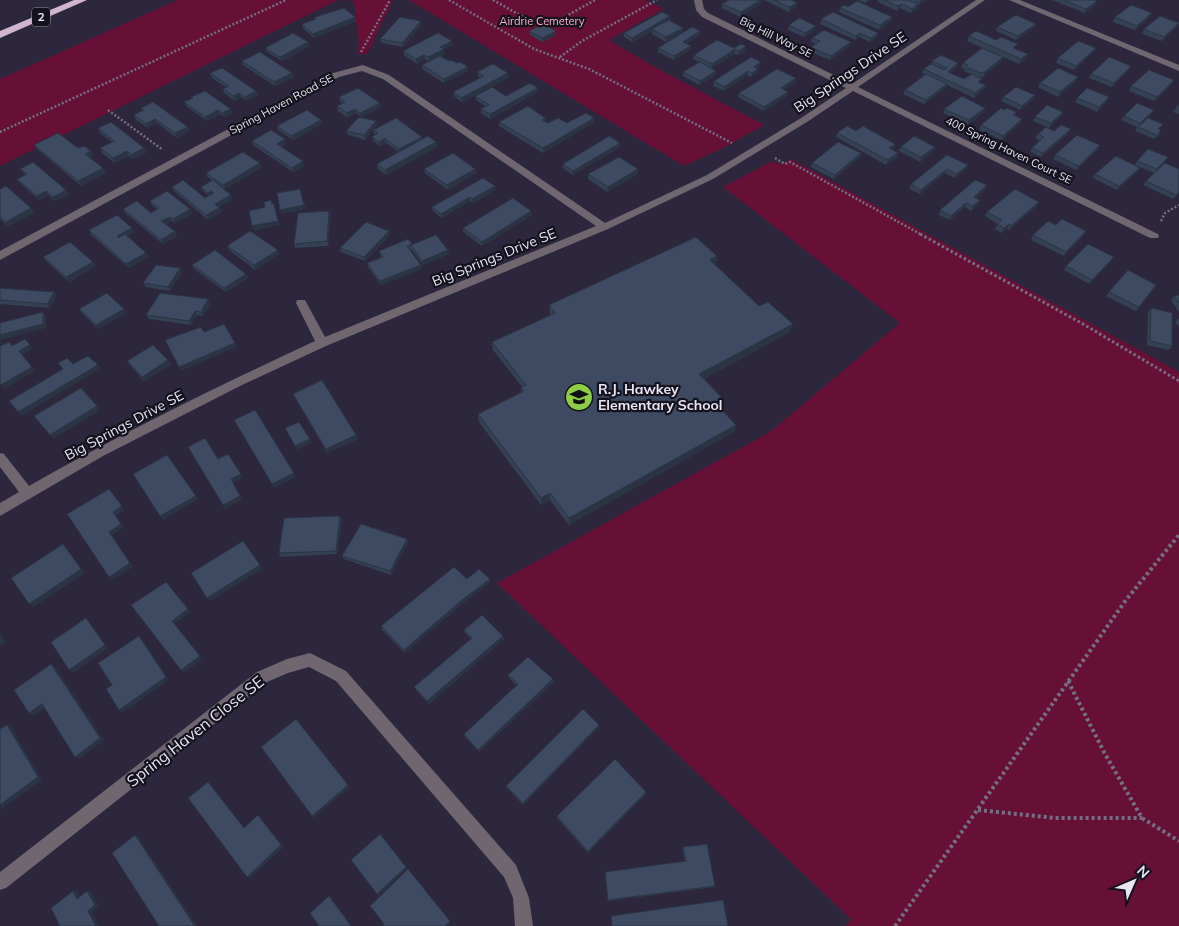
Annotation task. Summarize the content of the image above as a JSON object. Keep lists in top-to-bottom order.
{
  "streets": {
    "highway": ["2"],
    "street": [
      "Big Hill Way SE",
      "Big Springs Drive SE",
      "Spring Haven Road SE",
      "400 Spring Haven Court SE",
      "Spring Haven Close SE"
    ]
  },
  "crossings": [
    ["Big Hill Way SE", "Big Springs Drive SE"],
    ["Big Hill Way SE", "400 Spring Haven Court SE"],
    ["Big Springs Drive SE", "400 Spring Haven Court SE"]
  ],
  "parks": ["Airdrie Cemetery"],
  "places": {
    "school or university": ["R.J. Hawkey Elementary School"]
  },
  "north": "top right"
}
